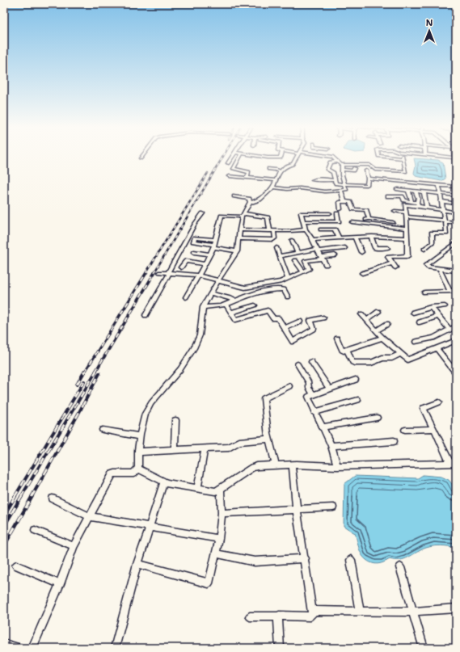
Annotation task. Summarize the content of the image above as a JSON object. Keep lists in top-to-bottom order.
{
  "north": "top"
}
